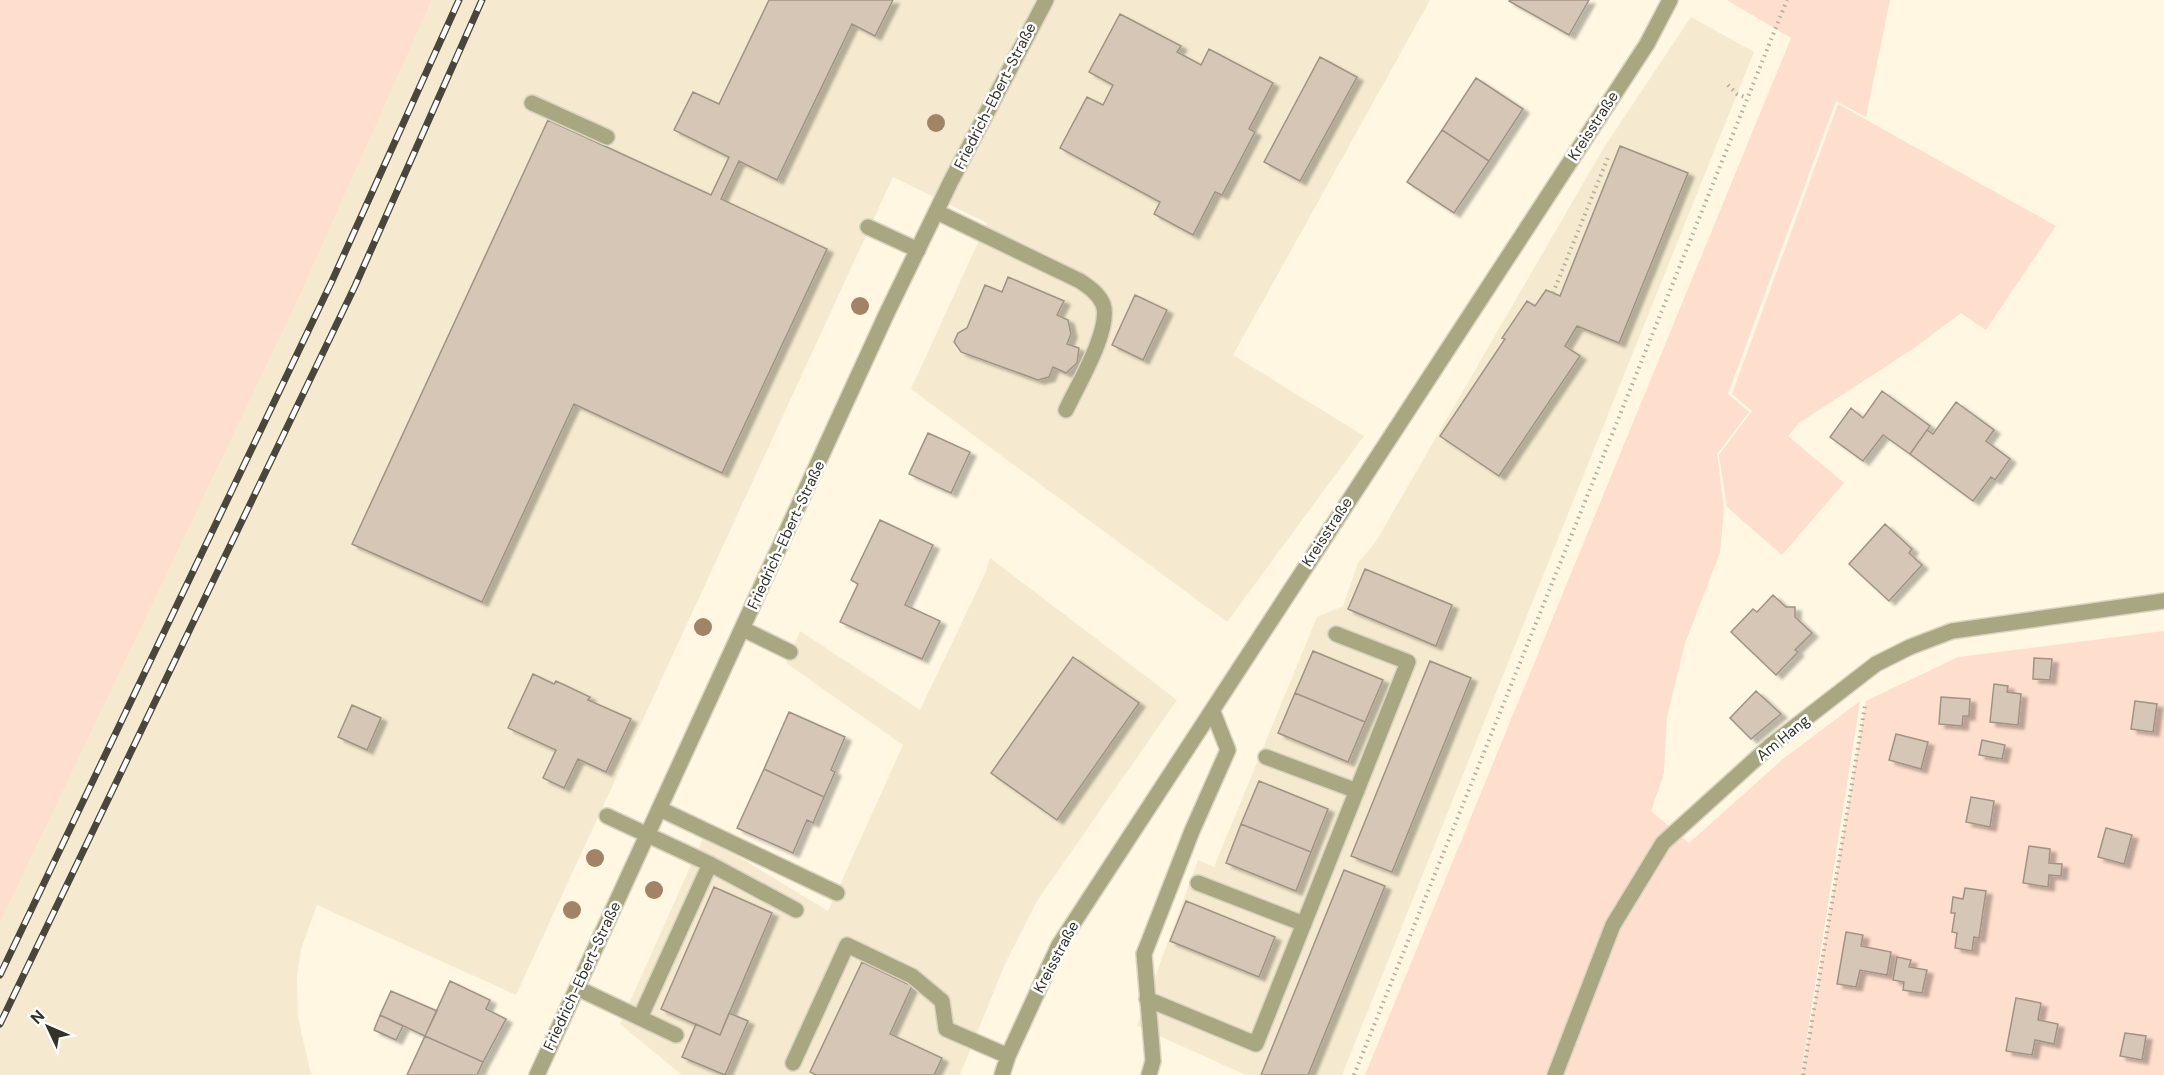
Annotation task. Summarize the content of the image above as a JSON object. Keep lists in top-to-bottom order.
{
  "streets": {
    "street": ["Friedrich-Ebert-Straße", "Kreisstraße", "Am Hang"]
  },
  "north": "top left"
}
